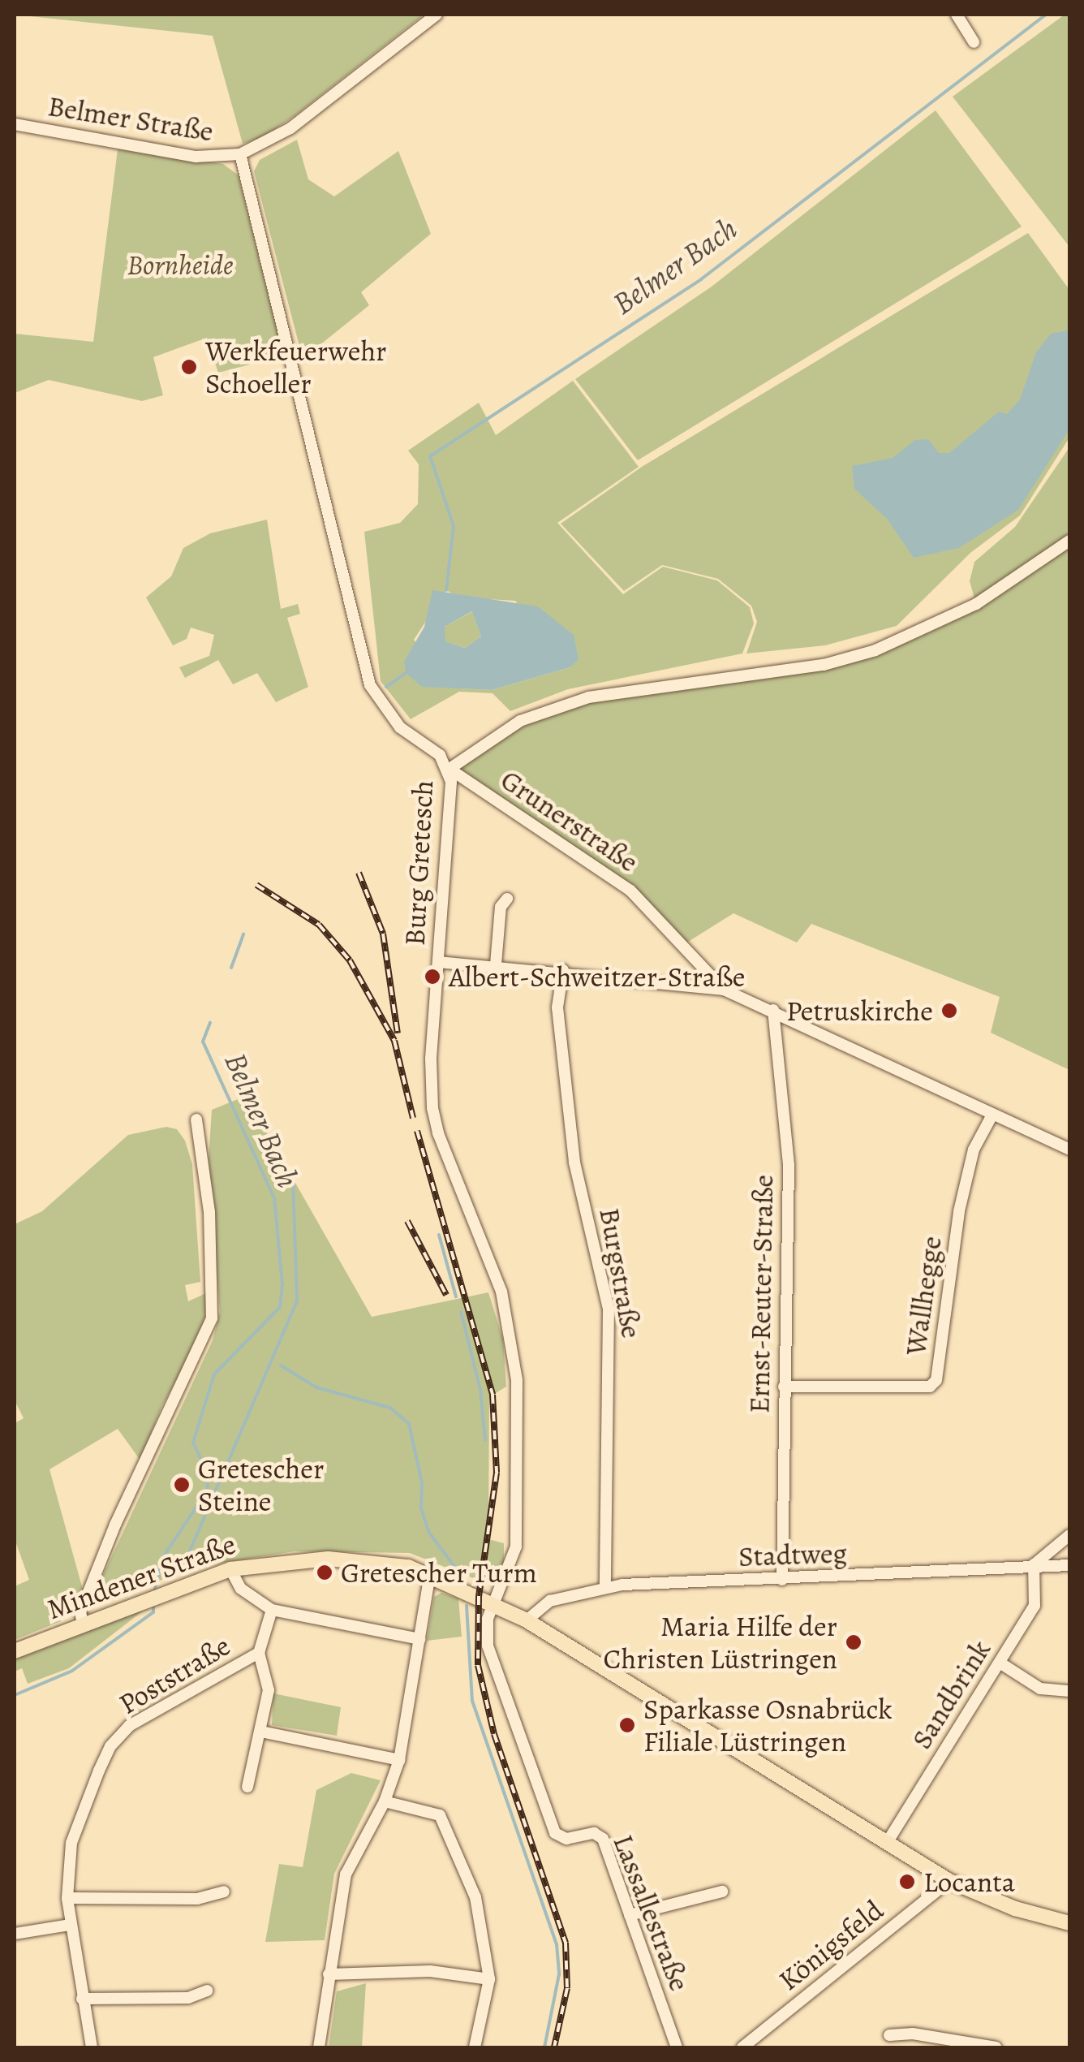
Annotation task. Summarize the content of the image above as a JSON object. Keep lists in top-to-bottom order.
{
  "streets": {
    "main road": ["Mindener Straße"],
    "street": [
      "Belmer Straße",
      "Grunerstraße",
      "Burg Gretesch",
      "Burgstraße",
      "Ernst-Reuter-Straße",
      "Wallhegge",
      "Stadtweg",
      "Poststraße",
      "Sandbrink",
      "Lassallestraße",
      "Königsfeld"
    ]
  },
  "crossings": [
    ["Belmer Straße", "Burg Gretesch"],
    ["Grunerstraße", "Burg Gretesch"],
    ["Burg Gretesch", "Mindener Straße"],
    ["Burg Gretesch", "Lassallestraße"],
    ["Burgstraße", "Stadtweg"],
    ["Ernst-Reuter-Straße", "Wallhegge"],
    ["Ernst-Reuter-Straße", "Stadtweg"],
    ["Stadtweg", "Mindener Straße"],
    ["Stadtweg", "Sandbrink"],
    ["Mindener Straße", "Sandbrink"],
    ["Mindener Straße", "Lassallestraße"],
    ["Mindener Straße", "Königsfeld"]
  ],
  "water": ["Belmer Bach"],
  "parks": ["Bornheide"],
  "places": [
    "Werkfeuerwehr Schoeller",
    "Albert-Schweitzer-Straße",
    "Petruskirche",
    "Gretescher Steine",
    "Gretescher Turm",
    "Maria Hilfe der Christen Lüstringen",
    "Sparkasse Osnabrück Filiale Lüstringen",
    "Locanta"
  ]
}
